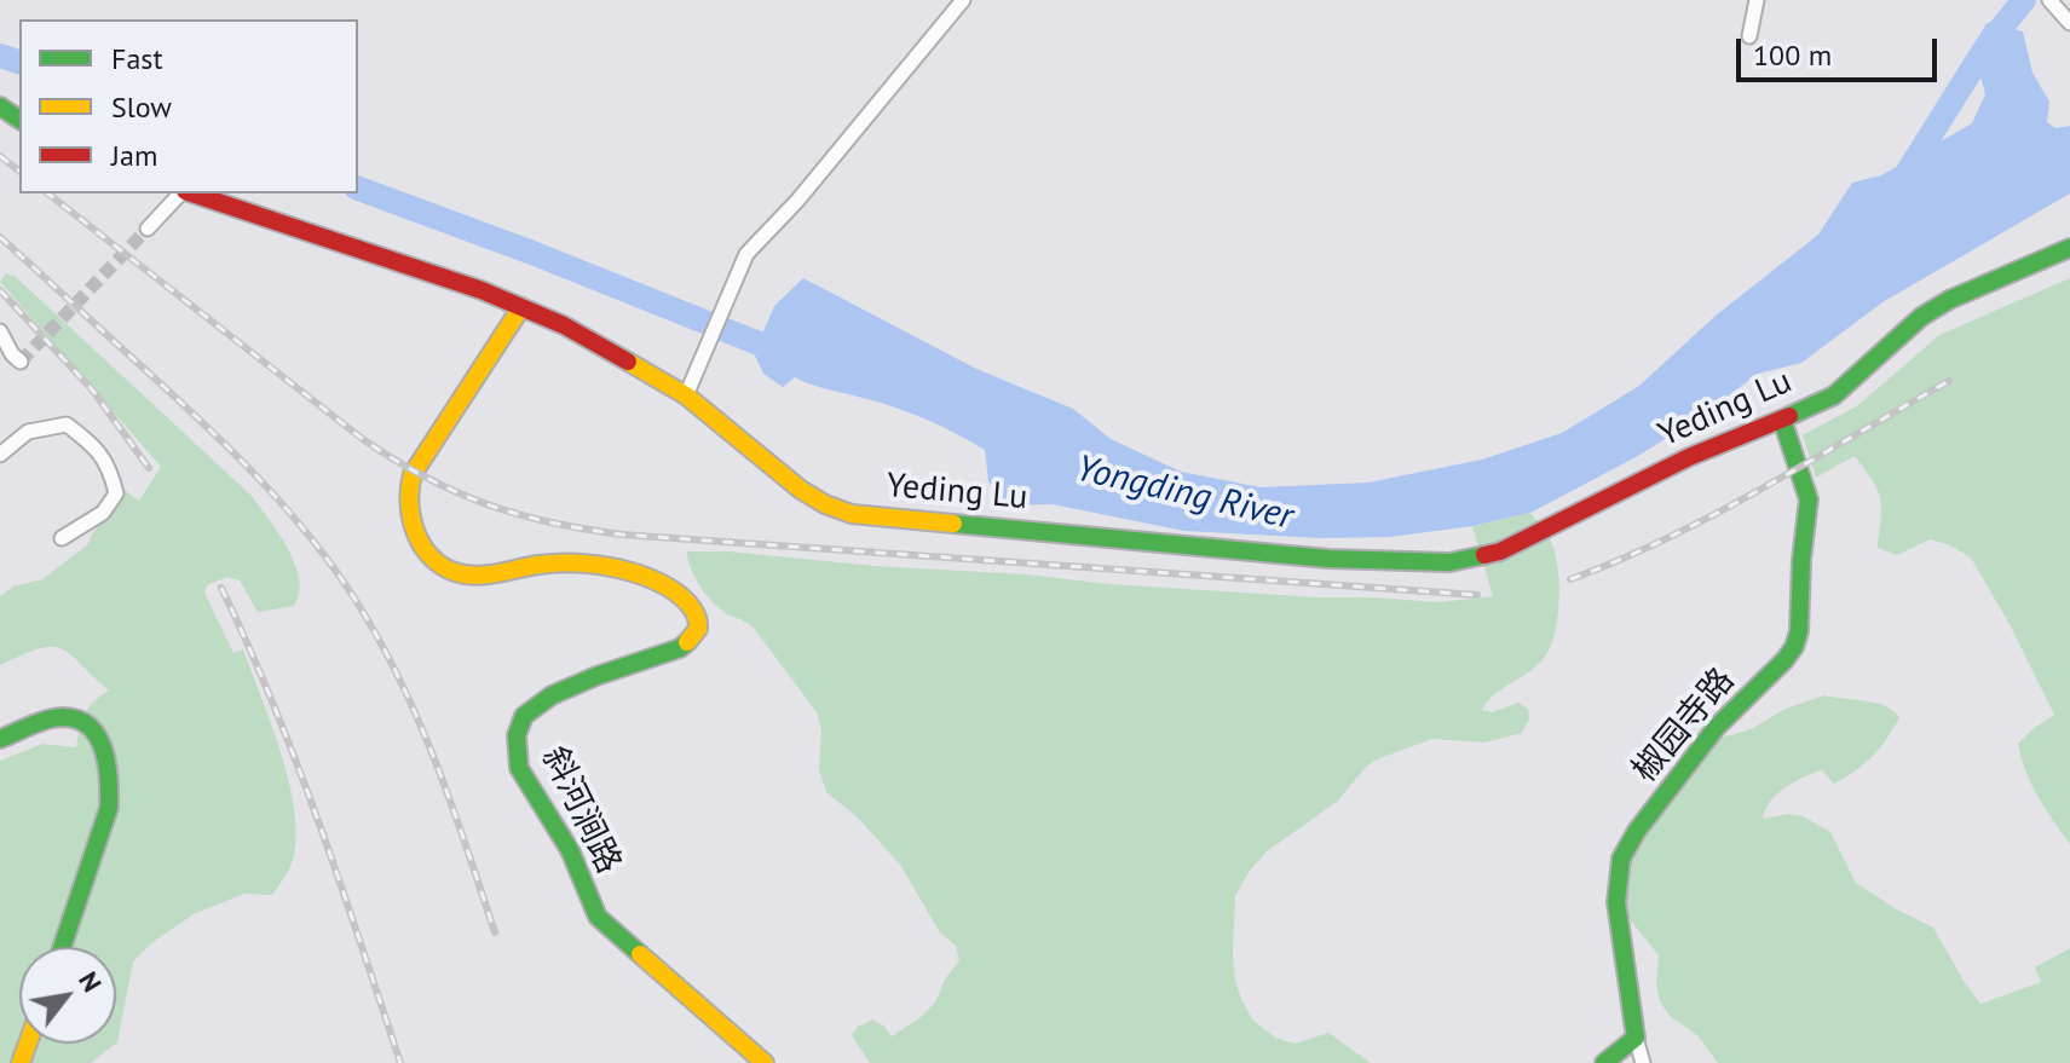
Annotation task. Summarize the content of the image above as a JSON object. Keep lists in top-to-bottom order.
{
  "streets": {
    "street": ["Yeding Lu", "椒园寺路", "斜河涧路"]
  },
  "crossings": [
    ["Yeding Lu", "椒园寺路"],
    ["Yeding Lu", "斜河涧路"]
  ],
  "water": ["Yongding River"],
  "legend": ["Fast", "Slow", "Jam"],
  "scale_bar": "100 m",
  "north": "top right"
}
